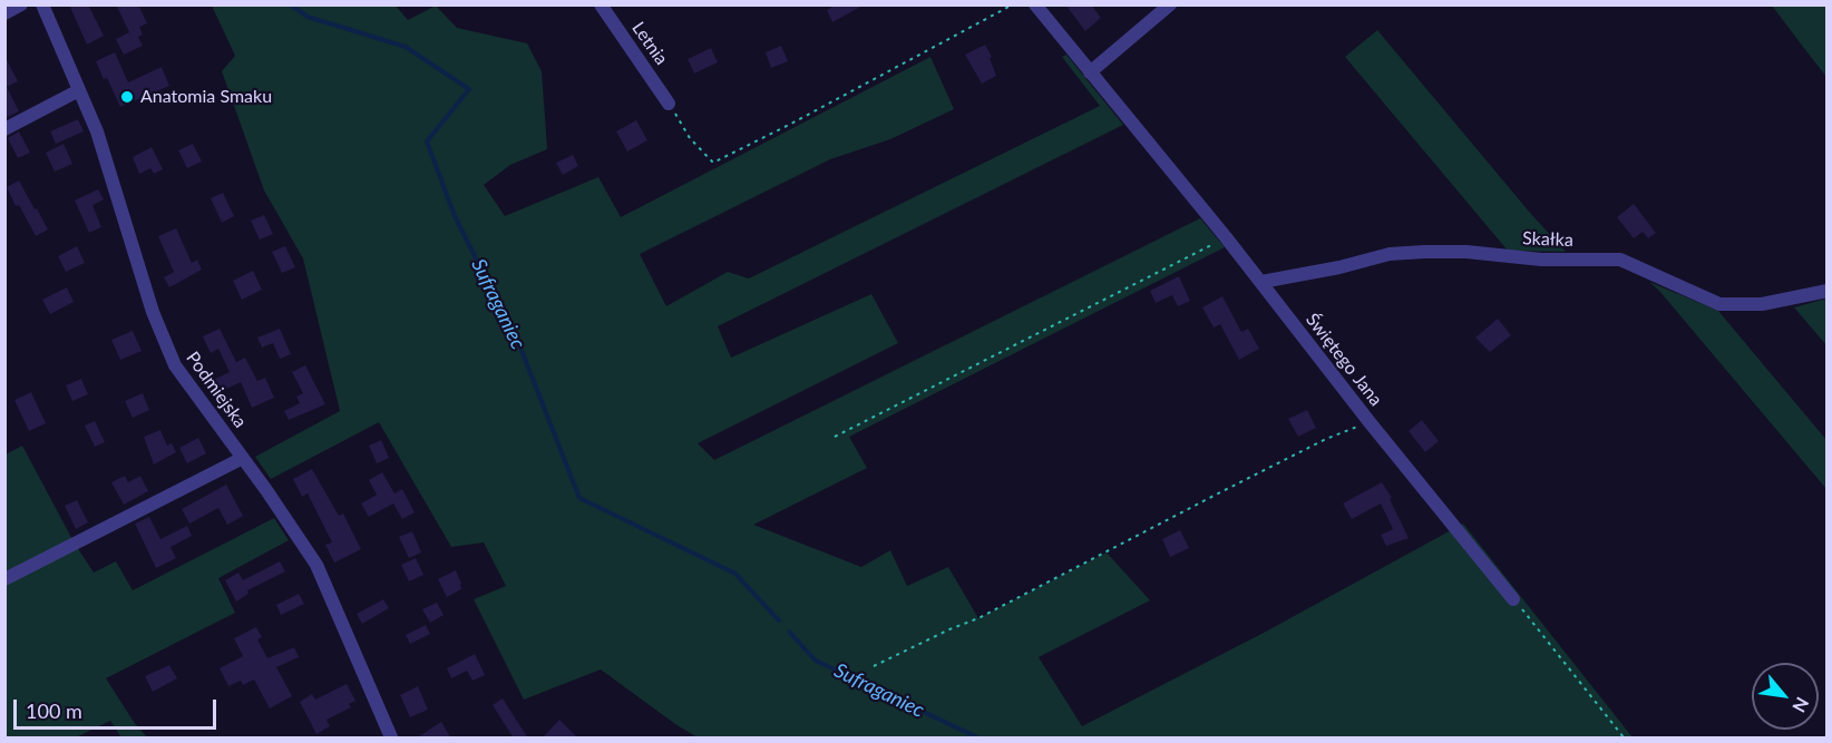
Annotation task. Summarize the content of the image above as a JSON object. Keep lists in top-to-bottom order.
{
  "streets": {
    "street": [
      "Letnia",
      "Skałka",
      "Świętego Jana",
      "Podmiejska"
    ]
  },
  "crossings": [
    ["Skałka", "Świętego Jana"]
  ],
  "water": ["Sufraganiec"],
  "places": ["Anatomia Smaku"],
  "scale_bar": "100 m",
  "north": "bottom right"
}
